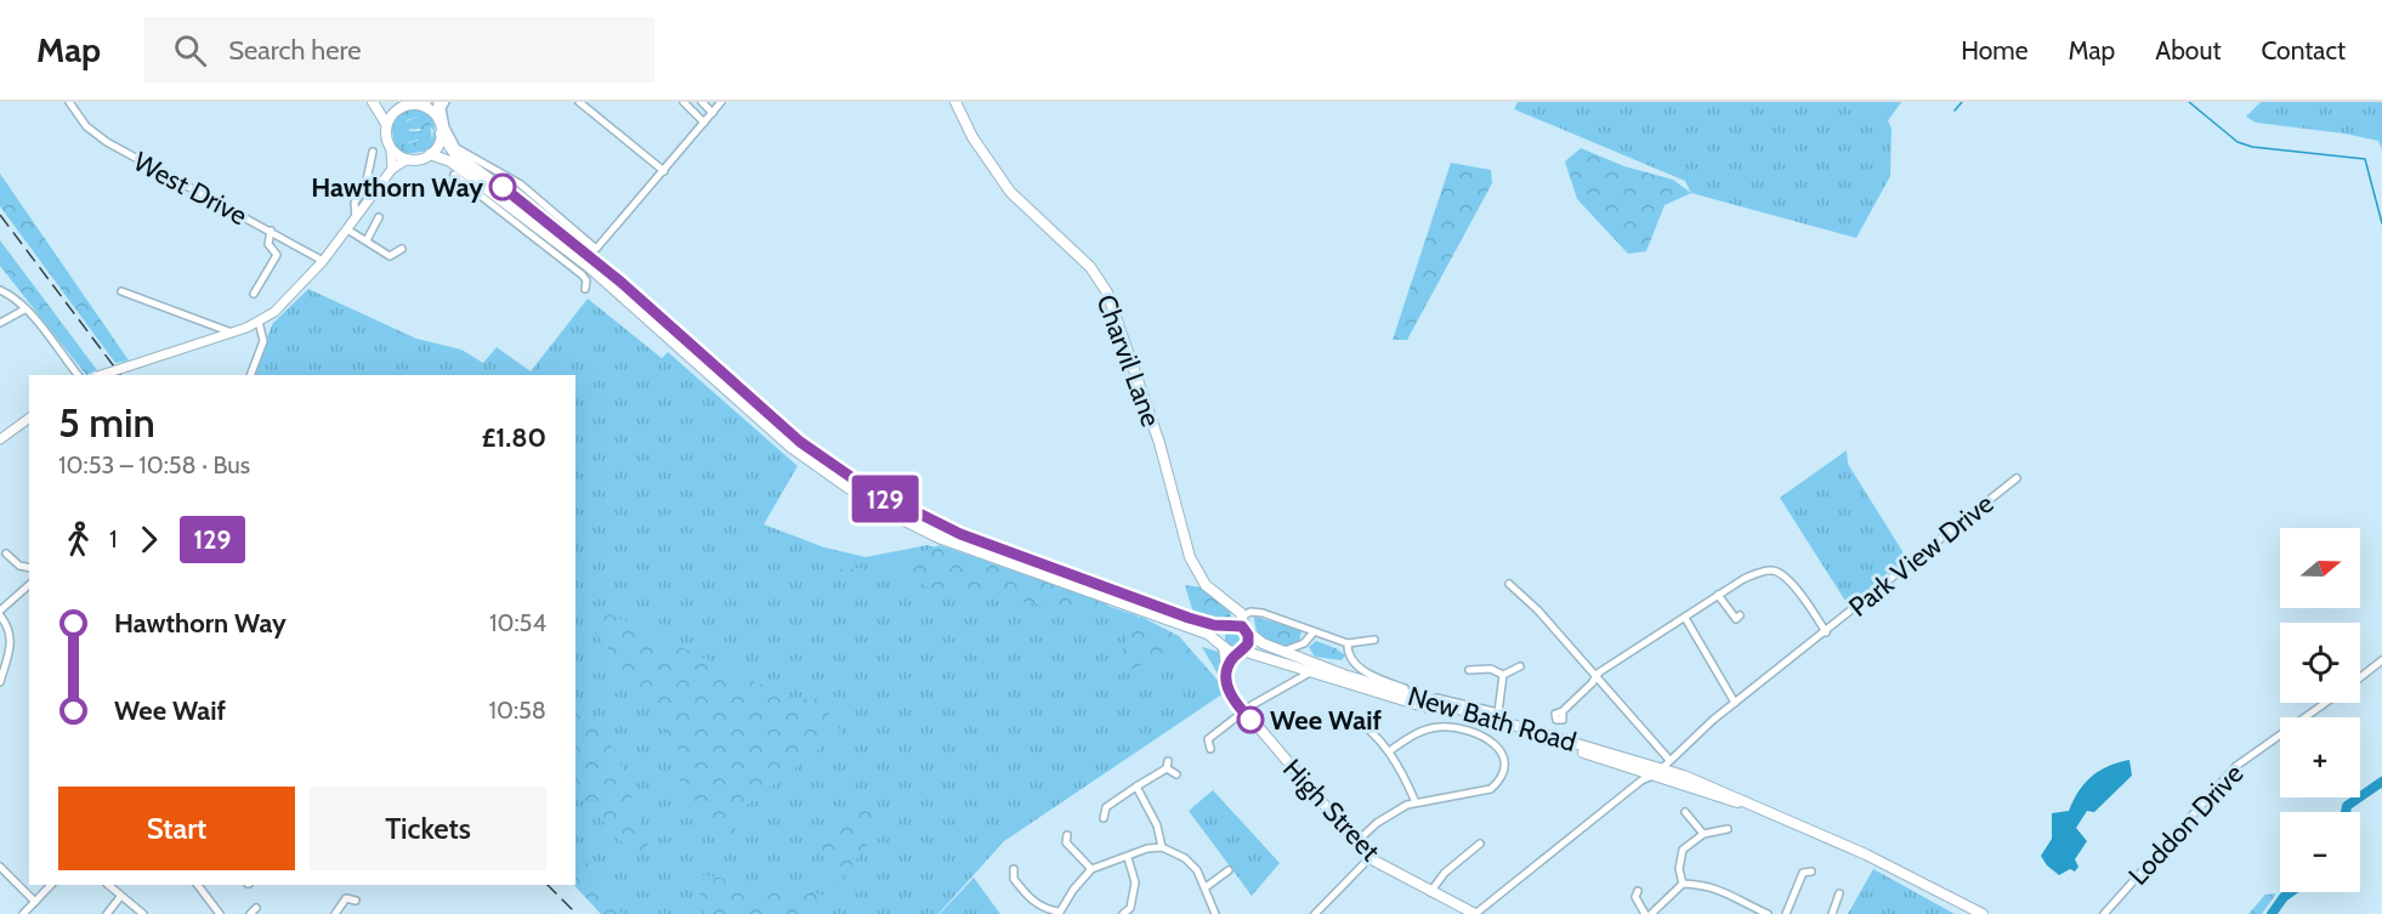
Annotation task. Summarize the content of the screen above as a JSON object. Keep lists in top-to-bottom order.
{
  "streets": {
    "main road": ["Charvil Lane", "New Bath Road", "High Street"],
    "street": ["West Drive", "Park View Drive", "Loddon Drive"]
  },
  "crossings": [
    ["Charvil Lane", "New Bath Road"],
    ["Charvil Lane", "High Street"],
    ["Park View Drive", "New Bath Road"],
    ["New Bath Road", "High Street"]
  ],
  "places": ["Hawthorn Way", "Wee Waif"],
  "lines": ["bus line 129"],
  "north": "right",
  "page": {
    "header": "Map",
    "search": "Search here",
    "nav": [
      "Home",
      "Map",
      "About",
      "Contact"
    ],
    "on_map": "129",
    "heading": ["5 min", "10:53 – 10:58 · Bus", "£1.80"],
    "legs": ["1", "129"],
    "map_buttons": ["+", "−"],
    "list": [
      {
        "name": "Hawthorn Way",
        "value": "10:54"
      },
      {
        "name": "Wee Waif",
        "value": "10:58"
      }
    ],
    "buttons": ["Start", "Tickets"]
  }
}
